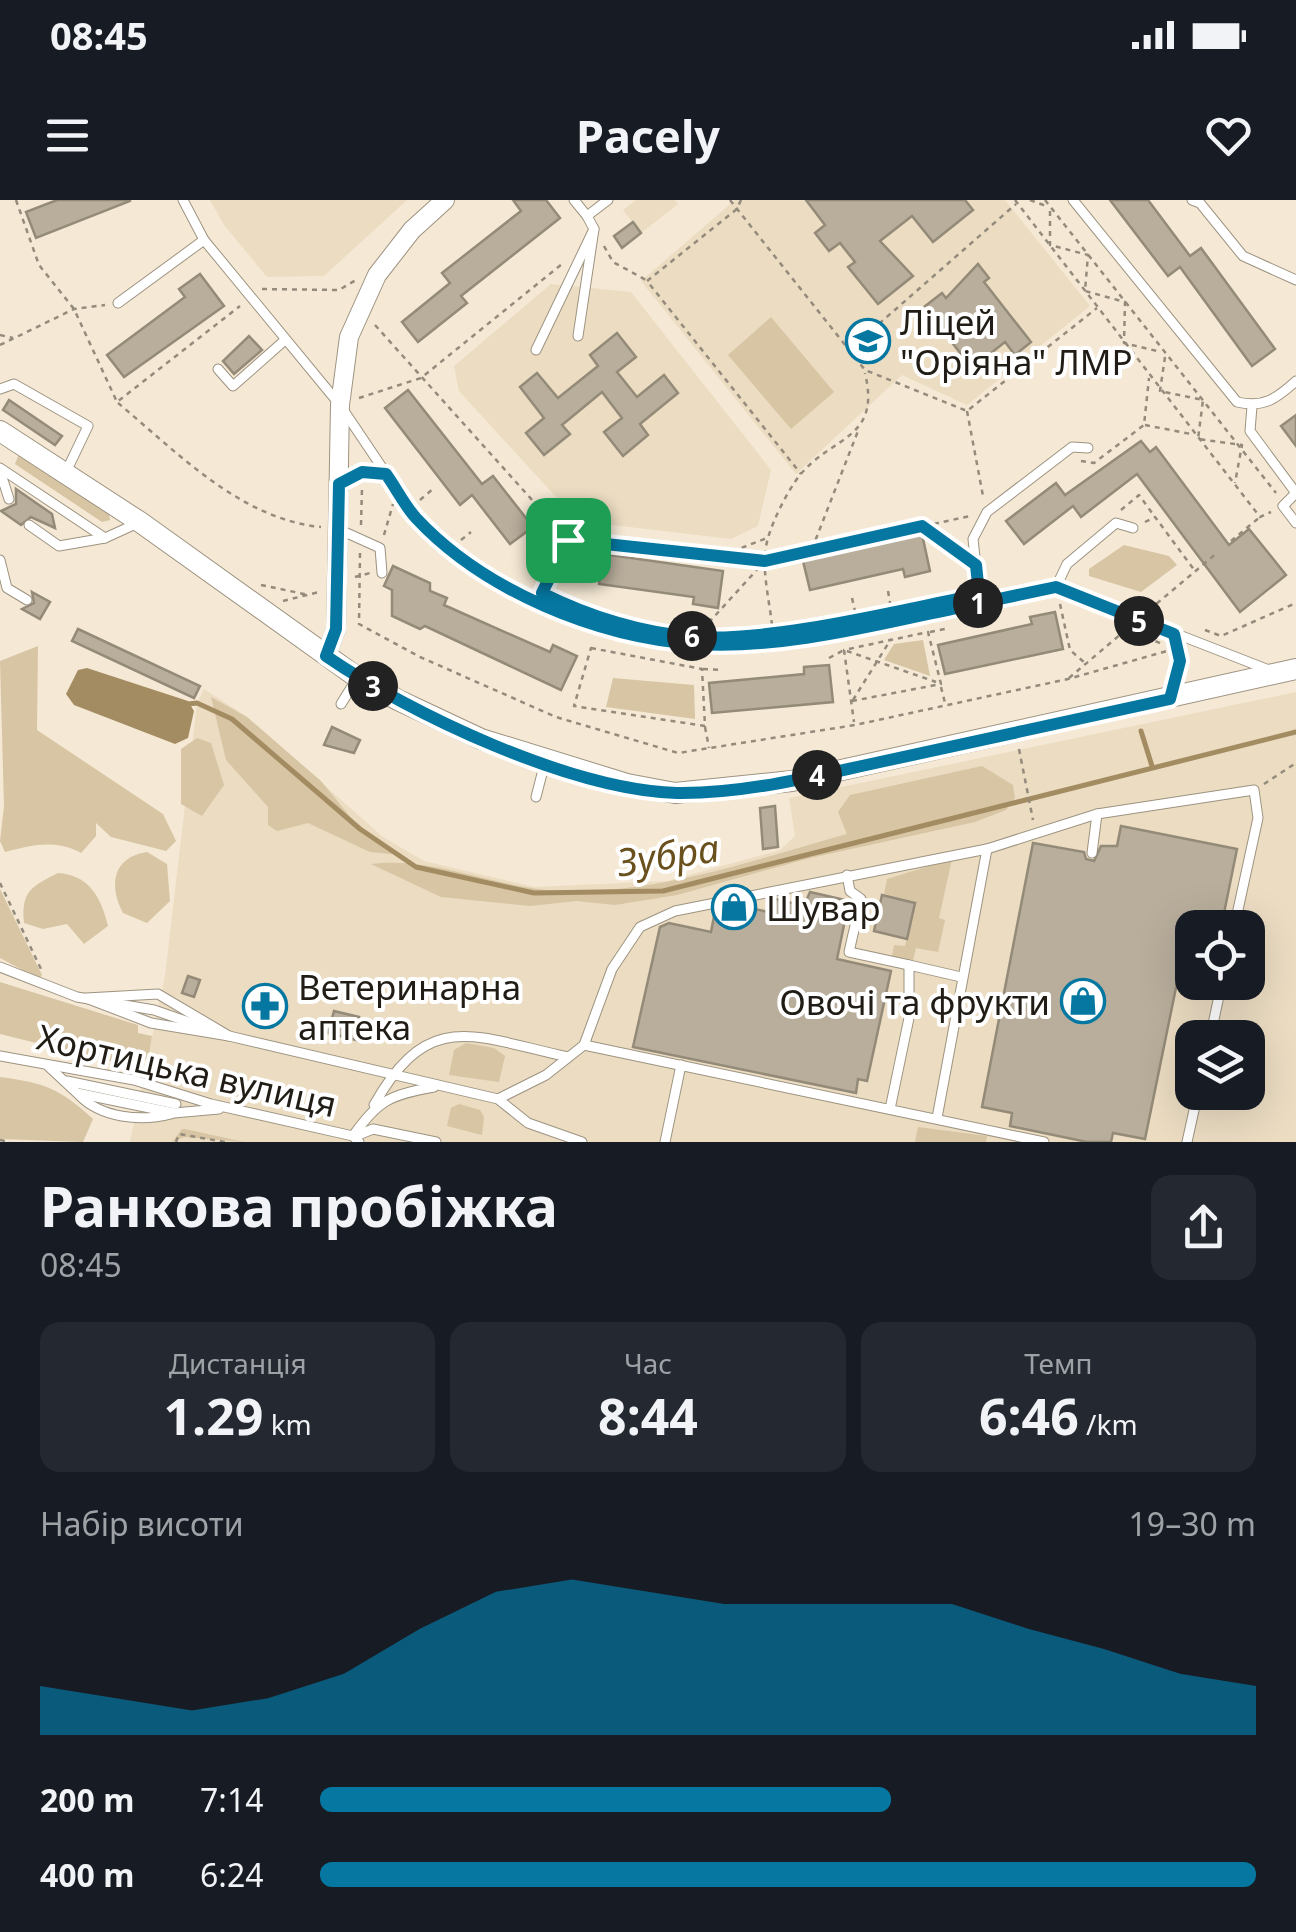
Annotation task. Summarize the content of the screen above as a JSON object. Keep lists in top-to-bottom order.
{
  "streets": {
    "lane": ["Хортицька вулиця"]
  },
  "water": ["Зубра"],
  "places": {
    "school or university": ["Ліцей \"Оріяна\" ЛМР"],
    "shop": ["Шувар", "Овочі та фрукти"],
    "pharmacy": ["Ветеринарна аптека"]
  },
  "page": {
    "status": "08:45",
    "header": "Pacely",
    "pins": [
      "1",
      "5",
      "6",
      "3",
      "4"
    ],
    "heading": ["Ранкова пробіжка", "08:45"],
    "stats": [
      ["Дистанція", "1.29 km"],
      ["Час", "8:44"],
      ["Темп", "6:46 /km"]
    ],
    "chart": ["Набір висоти", "19–30 m"],
    "list": [
      {
        "name": "200 m",
        "note": "7:14"
      },
      {
        "name": "400 m",
        "note": "6:24"
      }
    ]
  }
}
